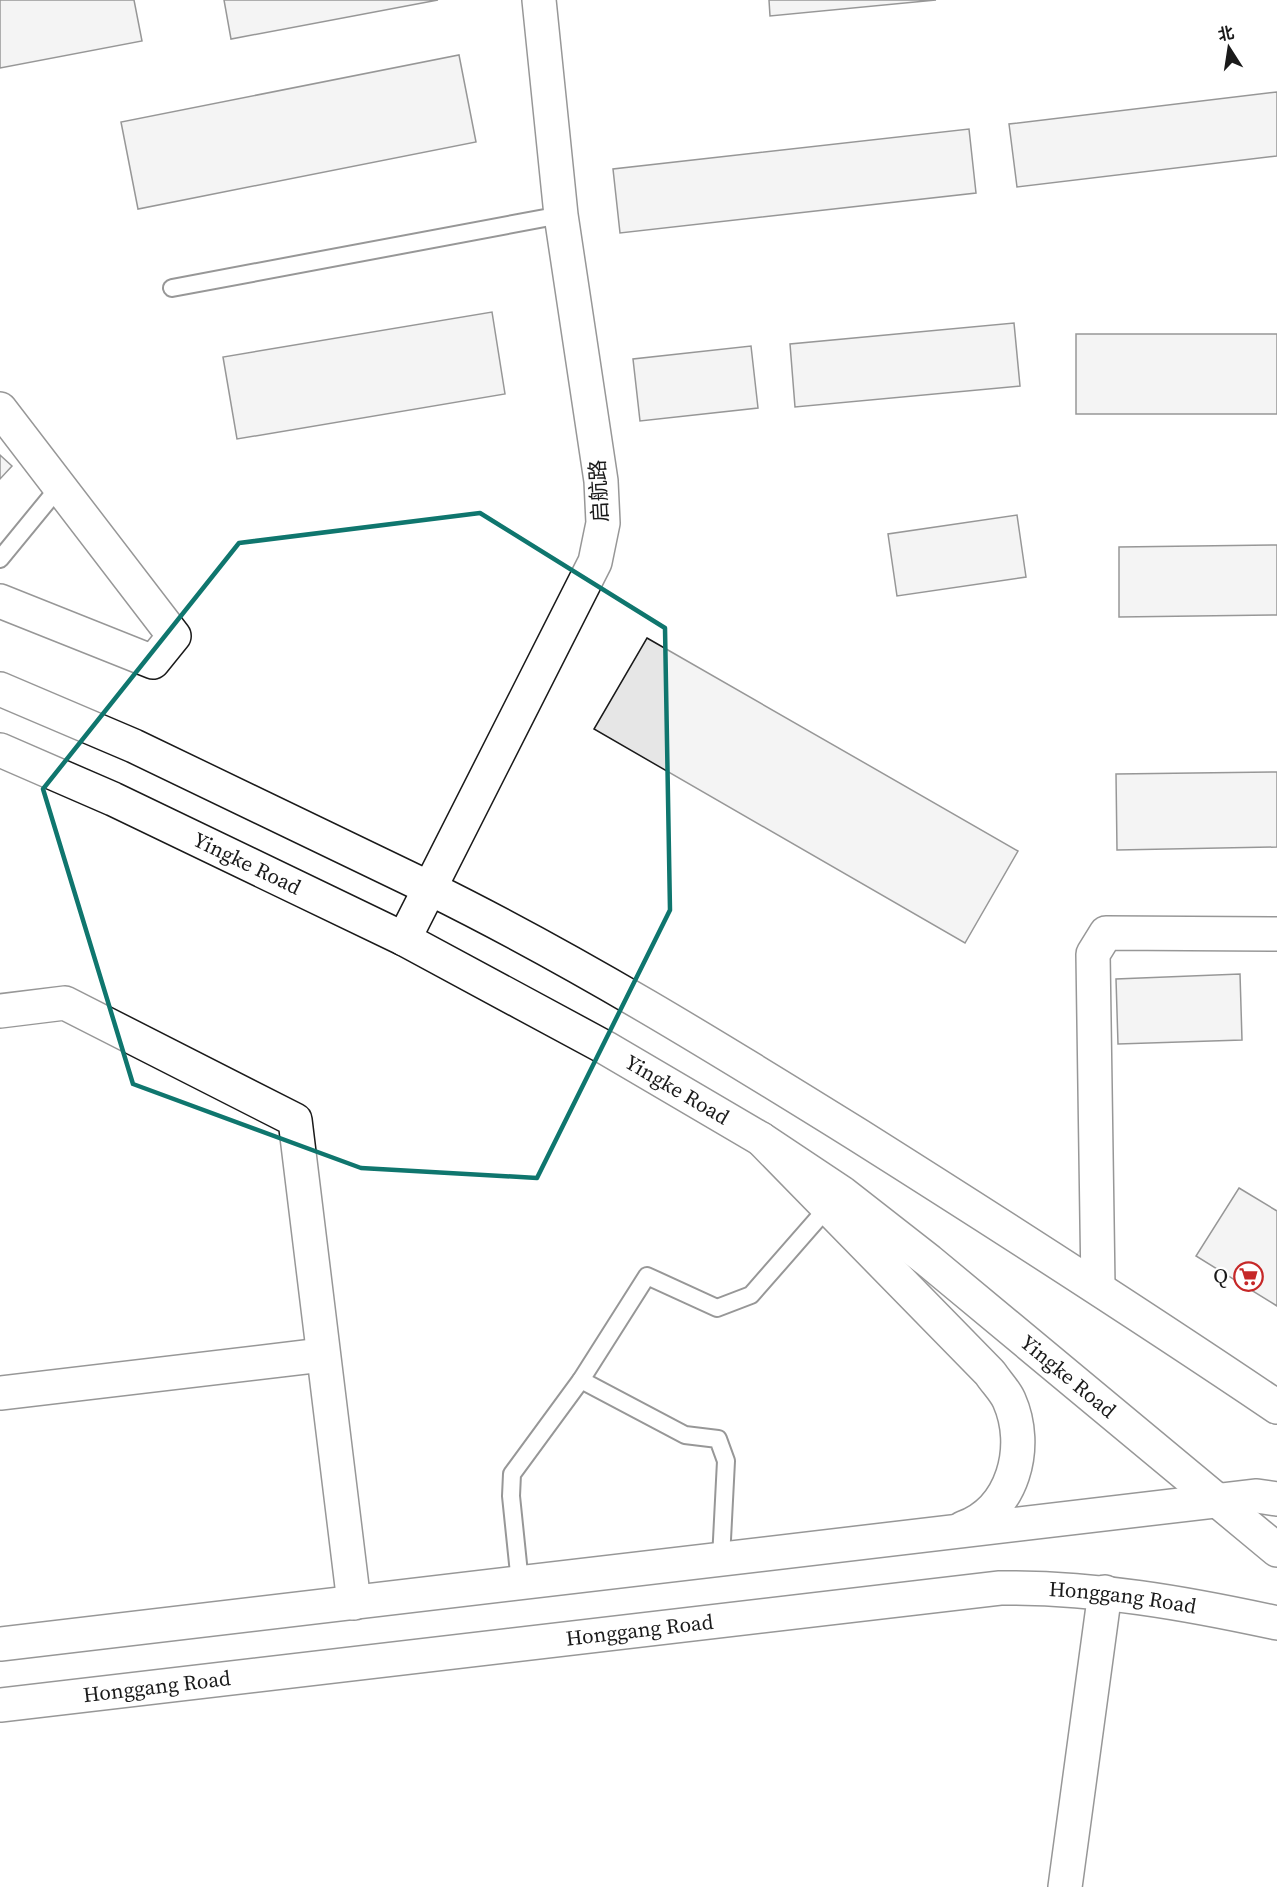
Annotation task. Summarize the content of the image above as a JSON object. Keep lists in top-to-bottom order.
{
  "streets": {
    "main road": ["启航路", "Yingke Road", "Honggang Road"]
  },
  "crossings": [
    ["启航路", "Yingke Road"]
  ],
  "places": {
    "supermarket": ["Q"]
  },
  "north": "top"
}
